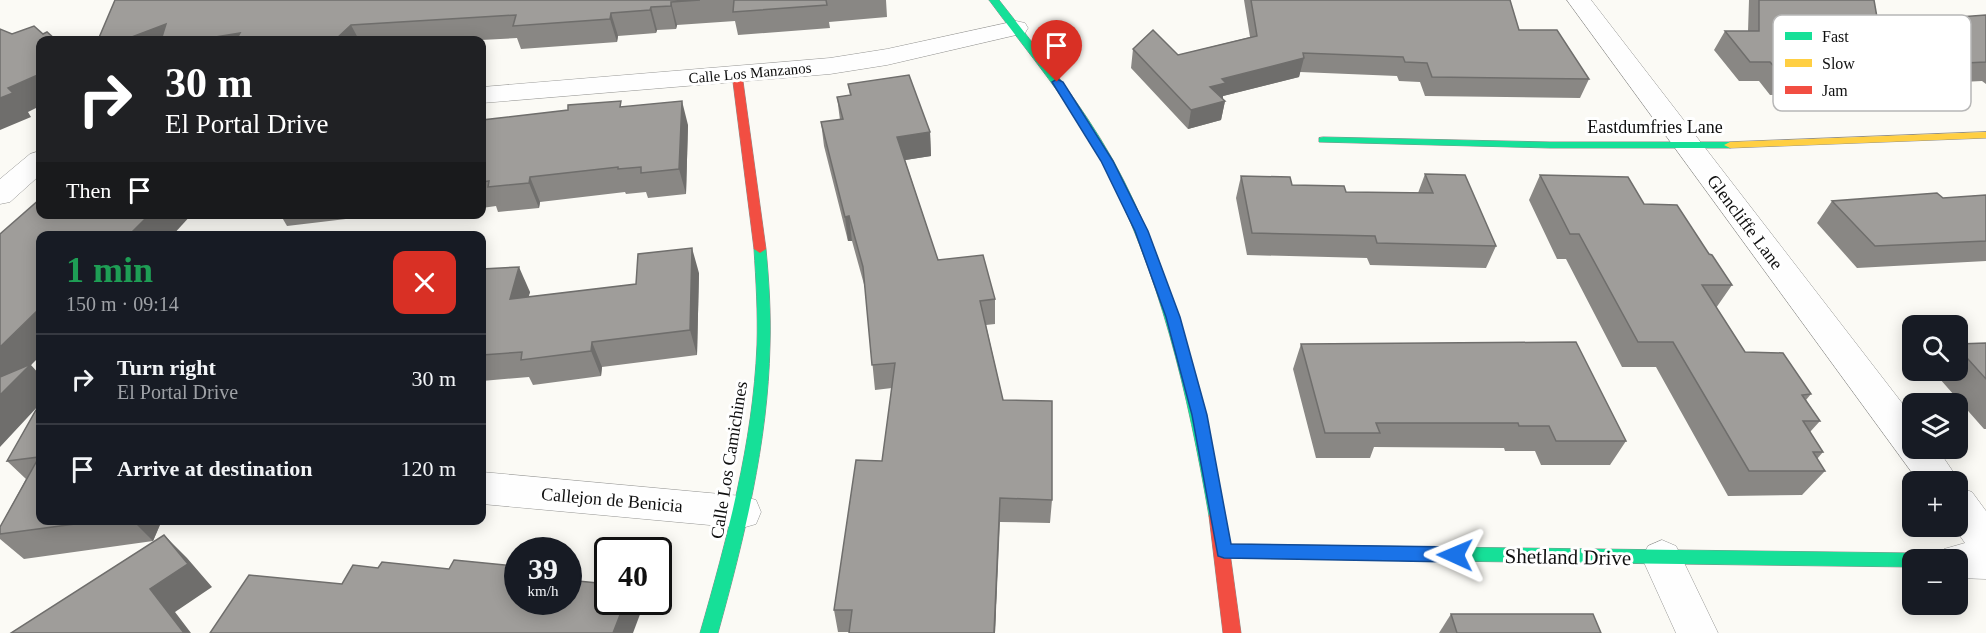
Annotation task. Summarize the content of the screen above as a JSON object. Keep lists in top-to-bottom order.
{
  "streets": {
    "street": [
      "Calle Los Manzanos",
      "Eastdumfries Lane",
      "Glencliffe Lane",
      "Calle Los Camichines",
      "Callejon de Benicia",
      "Shetland Drive"
    ]
  },
  "crossings": [
    ["Calle Los Manzanos", "Calle Los Camichines"],
    ["Eastdumfries Lane", "Glencliffe Lane"],
    ["Calle Los Camichines", "Callejon de Benicia"]
  ],
  "legend": ["Fast", "Slow", "Jam"],
  "page": {
    "turn": ["30 m", "El Portal Drive"],
    "then": "Then",
    "heading": ["1 min", "150 m · 09:14"],
    "map_buttons": ["+", "−"],
    "list": [
      {
        "name": "Turn right",
        "note": "El Portal Drive",
        "value": "30 m"
      },
      {
        "name": "Arrive at destination",
        "value": "120 m"
      }
    ],
    "speed": "39 km/h",
    "limit": "40"
  }
}
